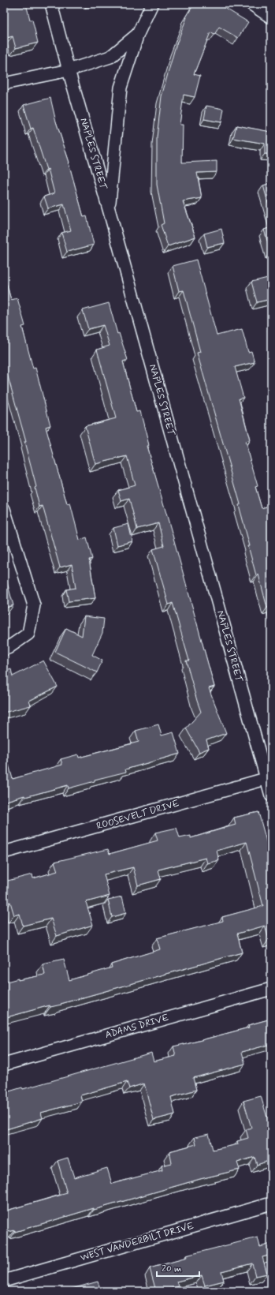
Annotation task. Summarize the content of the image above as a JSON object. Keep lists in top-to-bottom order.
{
  "streets": {
    "street": [
      "NAPLES STREET",
      "ROOSEVELT DRIVE",
      "ADAMS DRIVE",
      "WEST VANDERBILT DRIVE"
    ]
  },
  "crossings": [
    ["NAPLES STREET", "ROOSEVELT DRIVE"]
  ],
  "scale_bar": "20 m"
}
